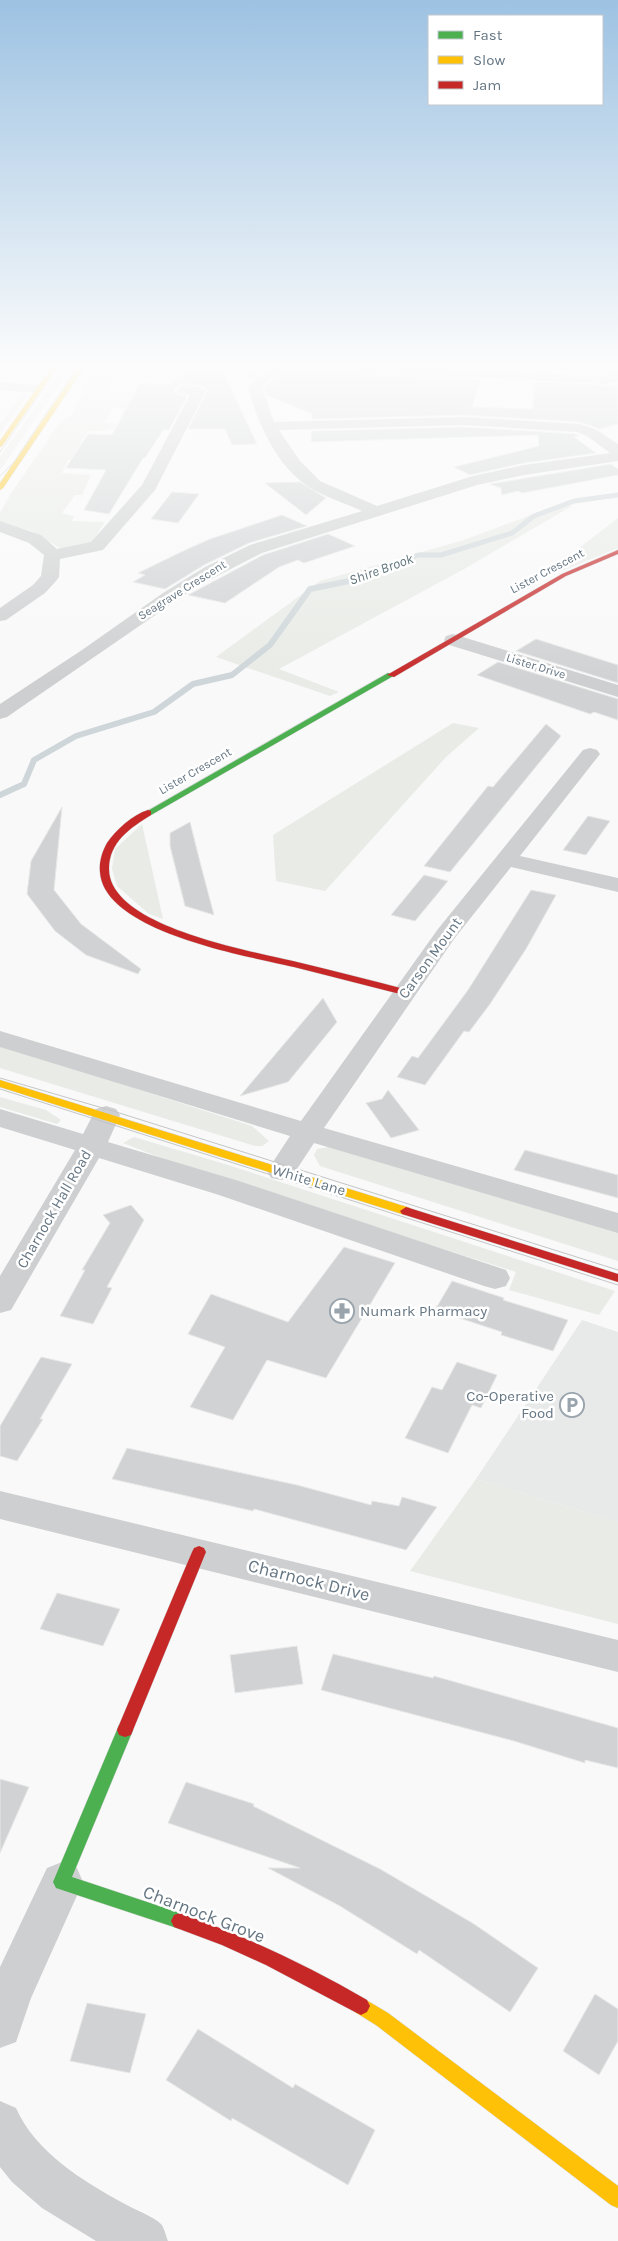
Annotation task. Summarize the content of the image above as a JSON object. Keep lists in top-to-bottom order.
{
  "streets": {
    "main road": ["Lister Crescent", "White Lane", "Charnock Grove"],
    "street": [
      "Seagrave Crescent",
      "Lister Drive",
      "Carson Mount",
      "Charnock Hall Road",
      "Charnock Drive"
    ]
  },
  "crossings": [
    ["Lister Crescent", "Lister Drive"],
    ["Lister Crescent", "Carson Mount"],
    ["Carson Mount", "White Lane"],
    ["White Lane", "Charnock Hall Road"]
  ],
  "water": ["Shire Brook"],
  "places": {
    "pharmacy": ["Numark Pharmacy"],
    "parking": ["Co-Operative Food"]
  },
  "legend": ["Fast", "Slow", "Jam"]
}
